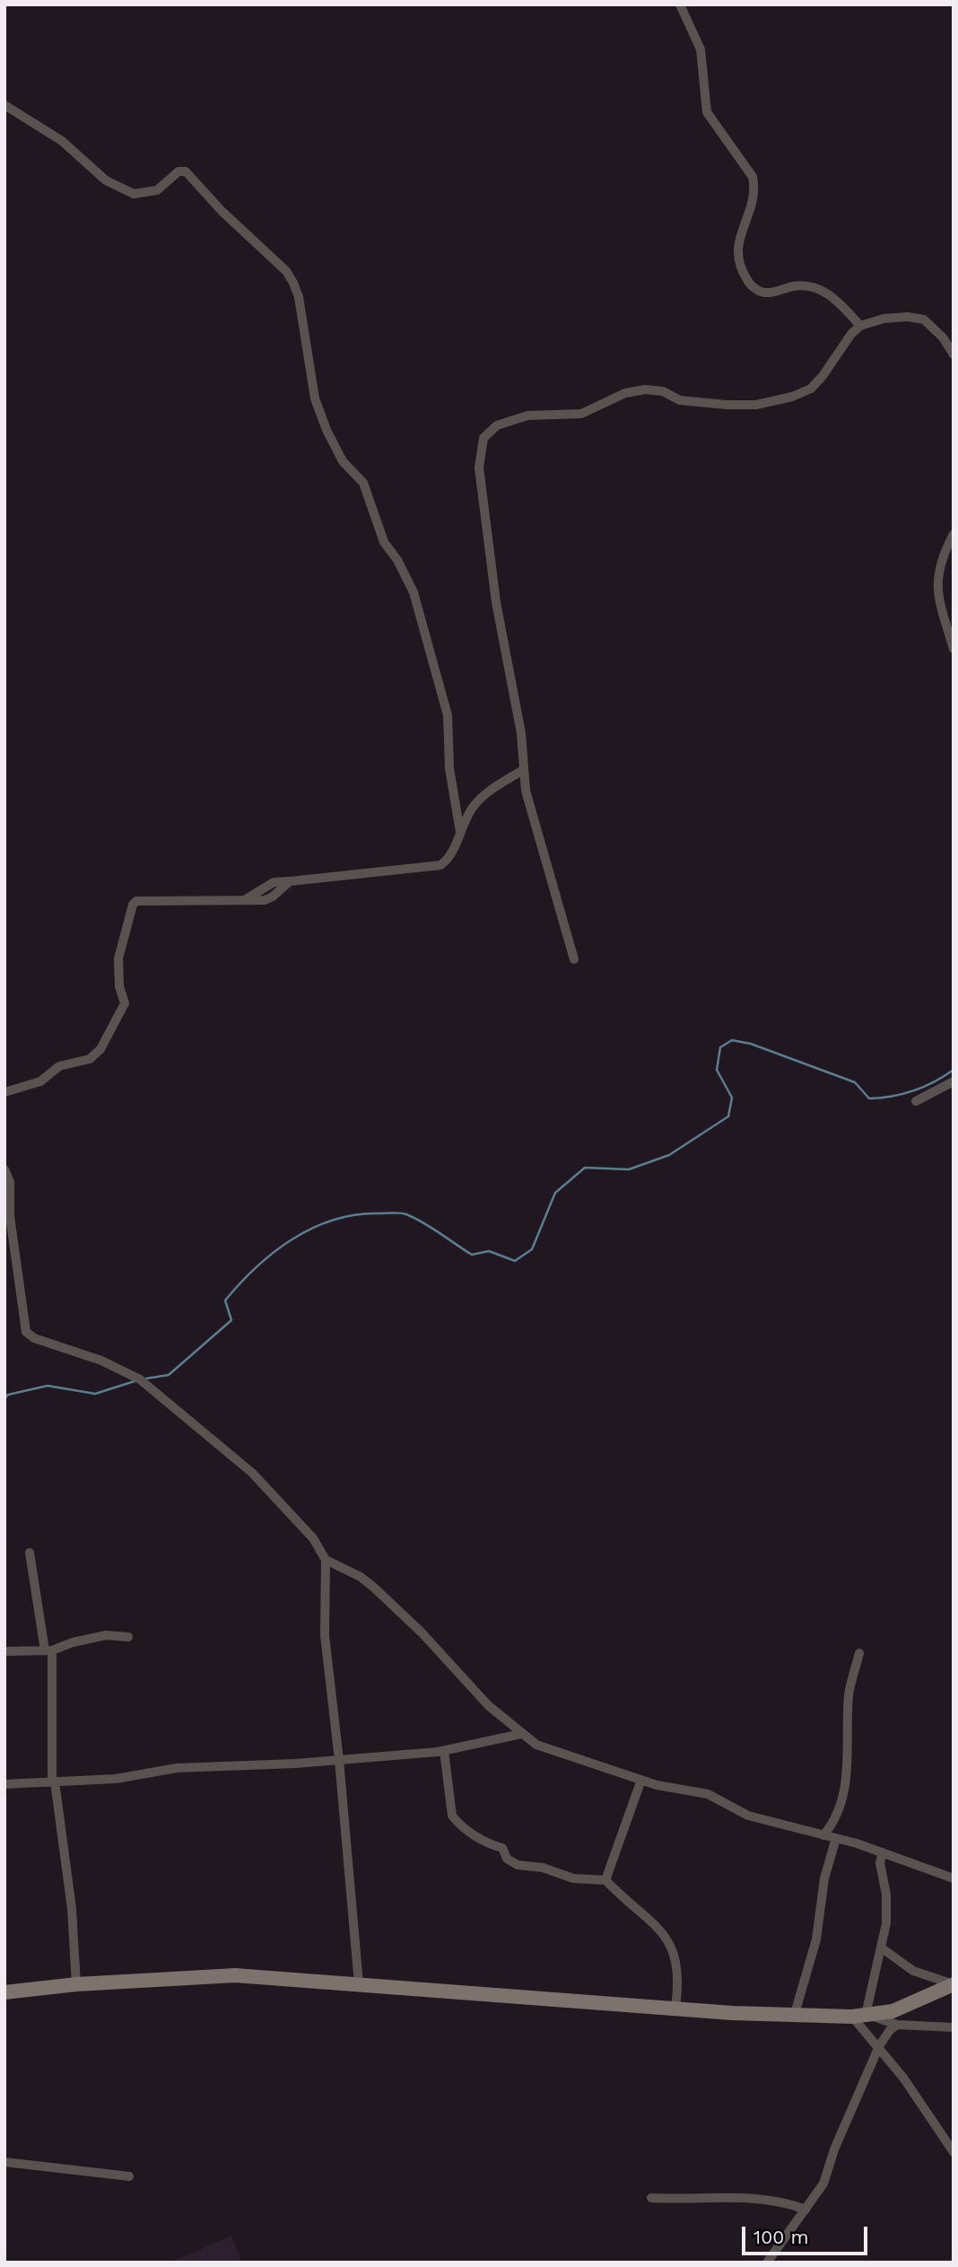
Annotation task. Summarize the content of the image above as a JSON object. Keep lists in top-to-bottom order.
{
  "scale_bar": "100 m"
}
